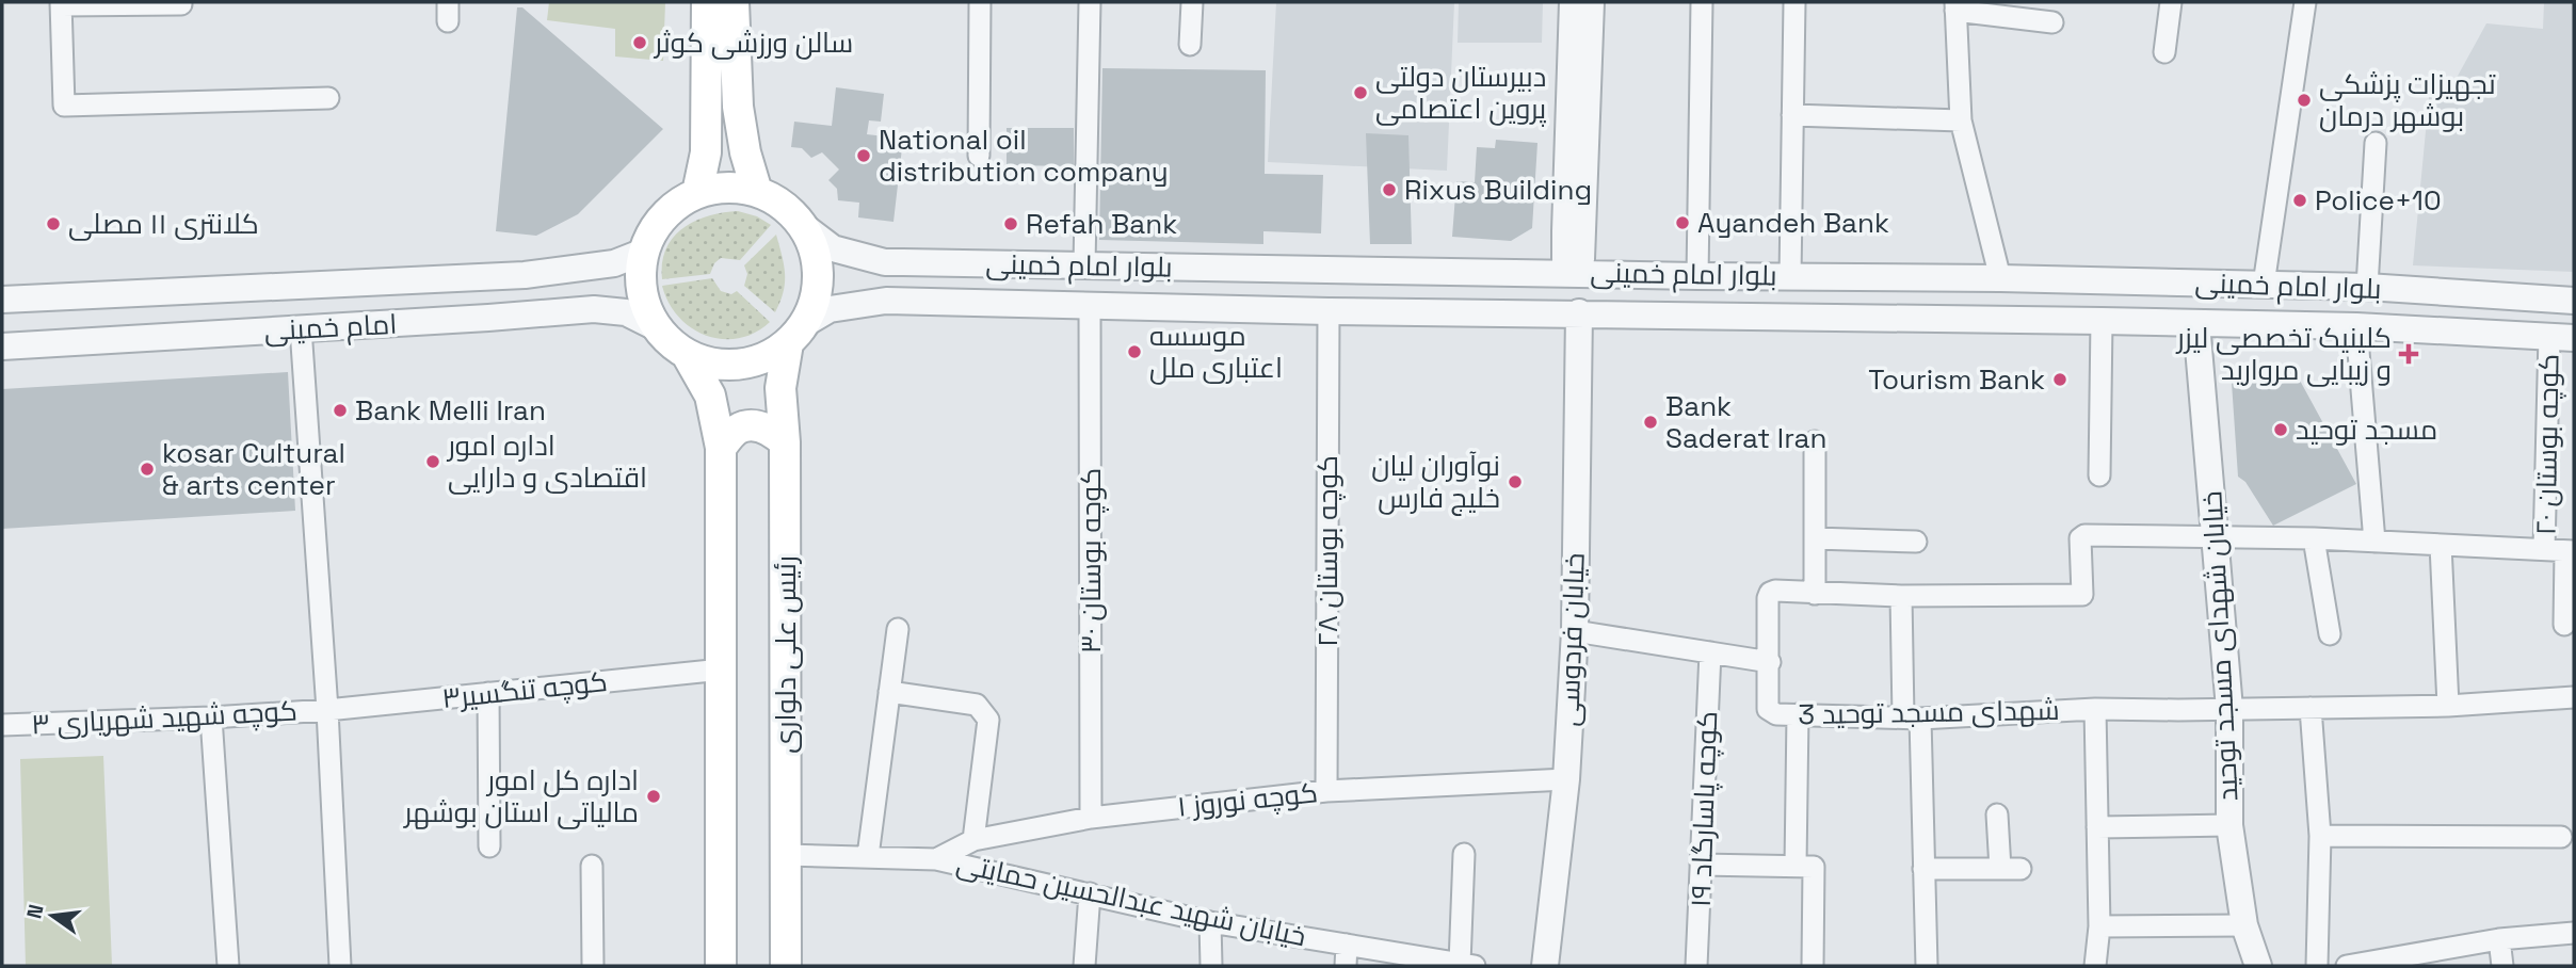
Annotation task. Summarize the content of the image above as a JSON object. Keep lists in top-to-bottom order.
{
  "streets": {
    "main road": ["رئیس علی دلواری"],
    "street": [
      "بلوار امام خمینی",
      "امام خمینی",
      "کوچه بوستان ۲۰",
      "کوچه بوستان ۲۸",
      "کوچه بوستان ۳۰",
      "خیابان فردوسی",
      "خیابان شهدای مسجد توحید",
      "کوچه تنگسیر۳",
      "شهدای مسجد توحید 3",
      "کوچه شهید شهریاری ۳",
      "کوچه نوروز ۱",
      "کوچه پاسارگاد ۱۹",
      "خیابان شهید عبدالحسین حمایتی"
    ]
  },
  "crossings": [
    ["بلوار امام خمینی", "امام خمینی"],
    ["بلوار امام خمینی", "کوچه بوستان ۲۰"],
    ["بلوار امام خمینی", "کوچه بوستان ۲۸"],
    ["بلوار امام خمینی", "کوچه بوستان ۳۰"],
    ["بلوار امام خمینی", "خیابان فردوسی"],
    ["بلوار امام خمینی", "خیابان شهدای مسجد توحید"],
    ["بلوار امام خمینی", "رئیس علی دلواری"],
    ["امام خمینی", "رئیس علی دلواری"],
    ["کوچه بوستان ۲۸", "کوچه نوروز ۱"],
    ["کوچه بوستان ۳۰", "کوچه نوروز ۱"],
    ["خیابان فردوسی", "کوچه نوروز ۱"],
    ["خیابان شهدای مسجد توحید", "شهدای مسجد توحید 3"],
    ["رئیس علی دلواری", "خیابان شهید عبدالحسین حمایتی"],
    ["کوچه تنگسیر۳", "کوچه شهید شهریاری ۳"],
    ["کوچه نوروز ۱", "خیابان شهید عبدالحسین حمایتی"]
  ],
  "places": {
    "other": [
      "سالن ورزشی کوثر",
      "دبیرستان دولتی پروین اعتصامی",
      "تجهیزات پزشکی بوشهر درمان",
      "National oil distribution company",
      "Rixus Building",
      "Police+10",
      "Ayandeh Bank",
      "کلانتری ۱۱ مصلی",
      "Refah Bank",
      "موسسه اعتباری ملل",
      "Tourism Bank",
      "Bank Melli Iran",
      "Bank Saderat Iran",
      "مسجد توحید",
      "اداره امور اقتصادی و دارایی",
      "kosar Cultural & arts center",
      "نوآوران لیان خلیج فارس",
      "اداره کل امور مالیاتی استان بوشهر"
    ],
    "health": ["کلینیک تخصصی لیزر و زیبایی مروارید"]
  },
  "north": "left"
}
